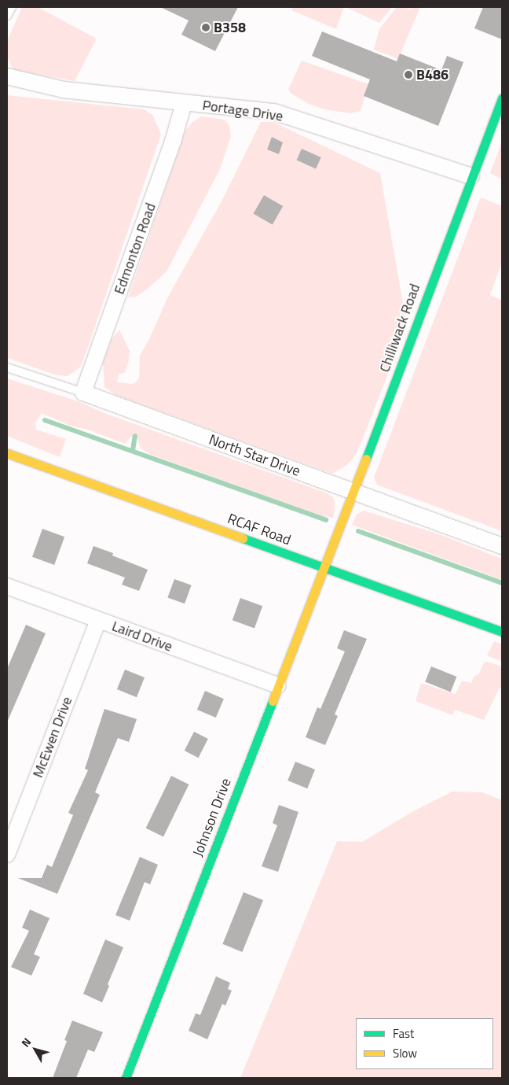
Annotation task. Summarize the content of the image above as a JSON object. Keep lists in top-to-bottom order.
{
  "streets": {
    "street": [
      "Portage Drive",
      "Edmonton Road",
      "Chilliwack Road",
      "North Star Drive",
      "RCAF Road",
      "Laird Drive",
      "McEwen Drive",
      "Johnson Drive"
    ]
  },
  "crossings": [
    ["Portage Drive", "Edmonton Road"],
    ["Portage Drive", "Chilliwack Road"],
    ["Edmonton Road", "North Star Drive"],
    ["Chilliwack Road", "North Star Drive"],
    ["Chilliwack Road", "RCAF Road"],
    ["Chilliwack Road", "Johnson Drive"],
    ["RCAF Road", "Johnson Drive"],
    ["Laird Drive", "McEwen Drive"],
    ["Laird Drive", "Johnson Drive"]
  ],
  "places": ["B358", "B486"],
  "legend": ["Fast", "Slow"],
  "north": "top left"
}
